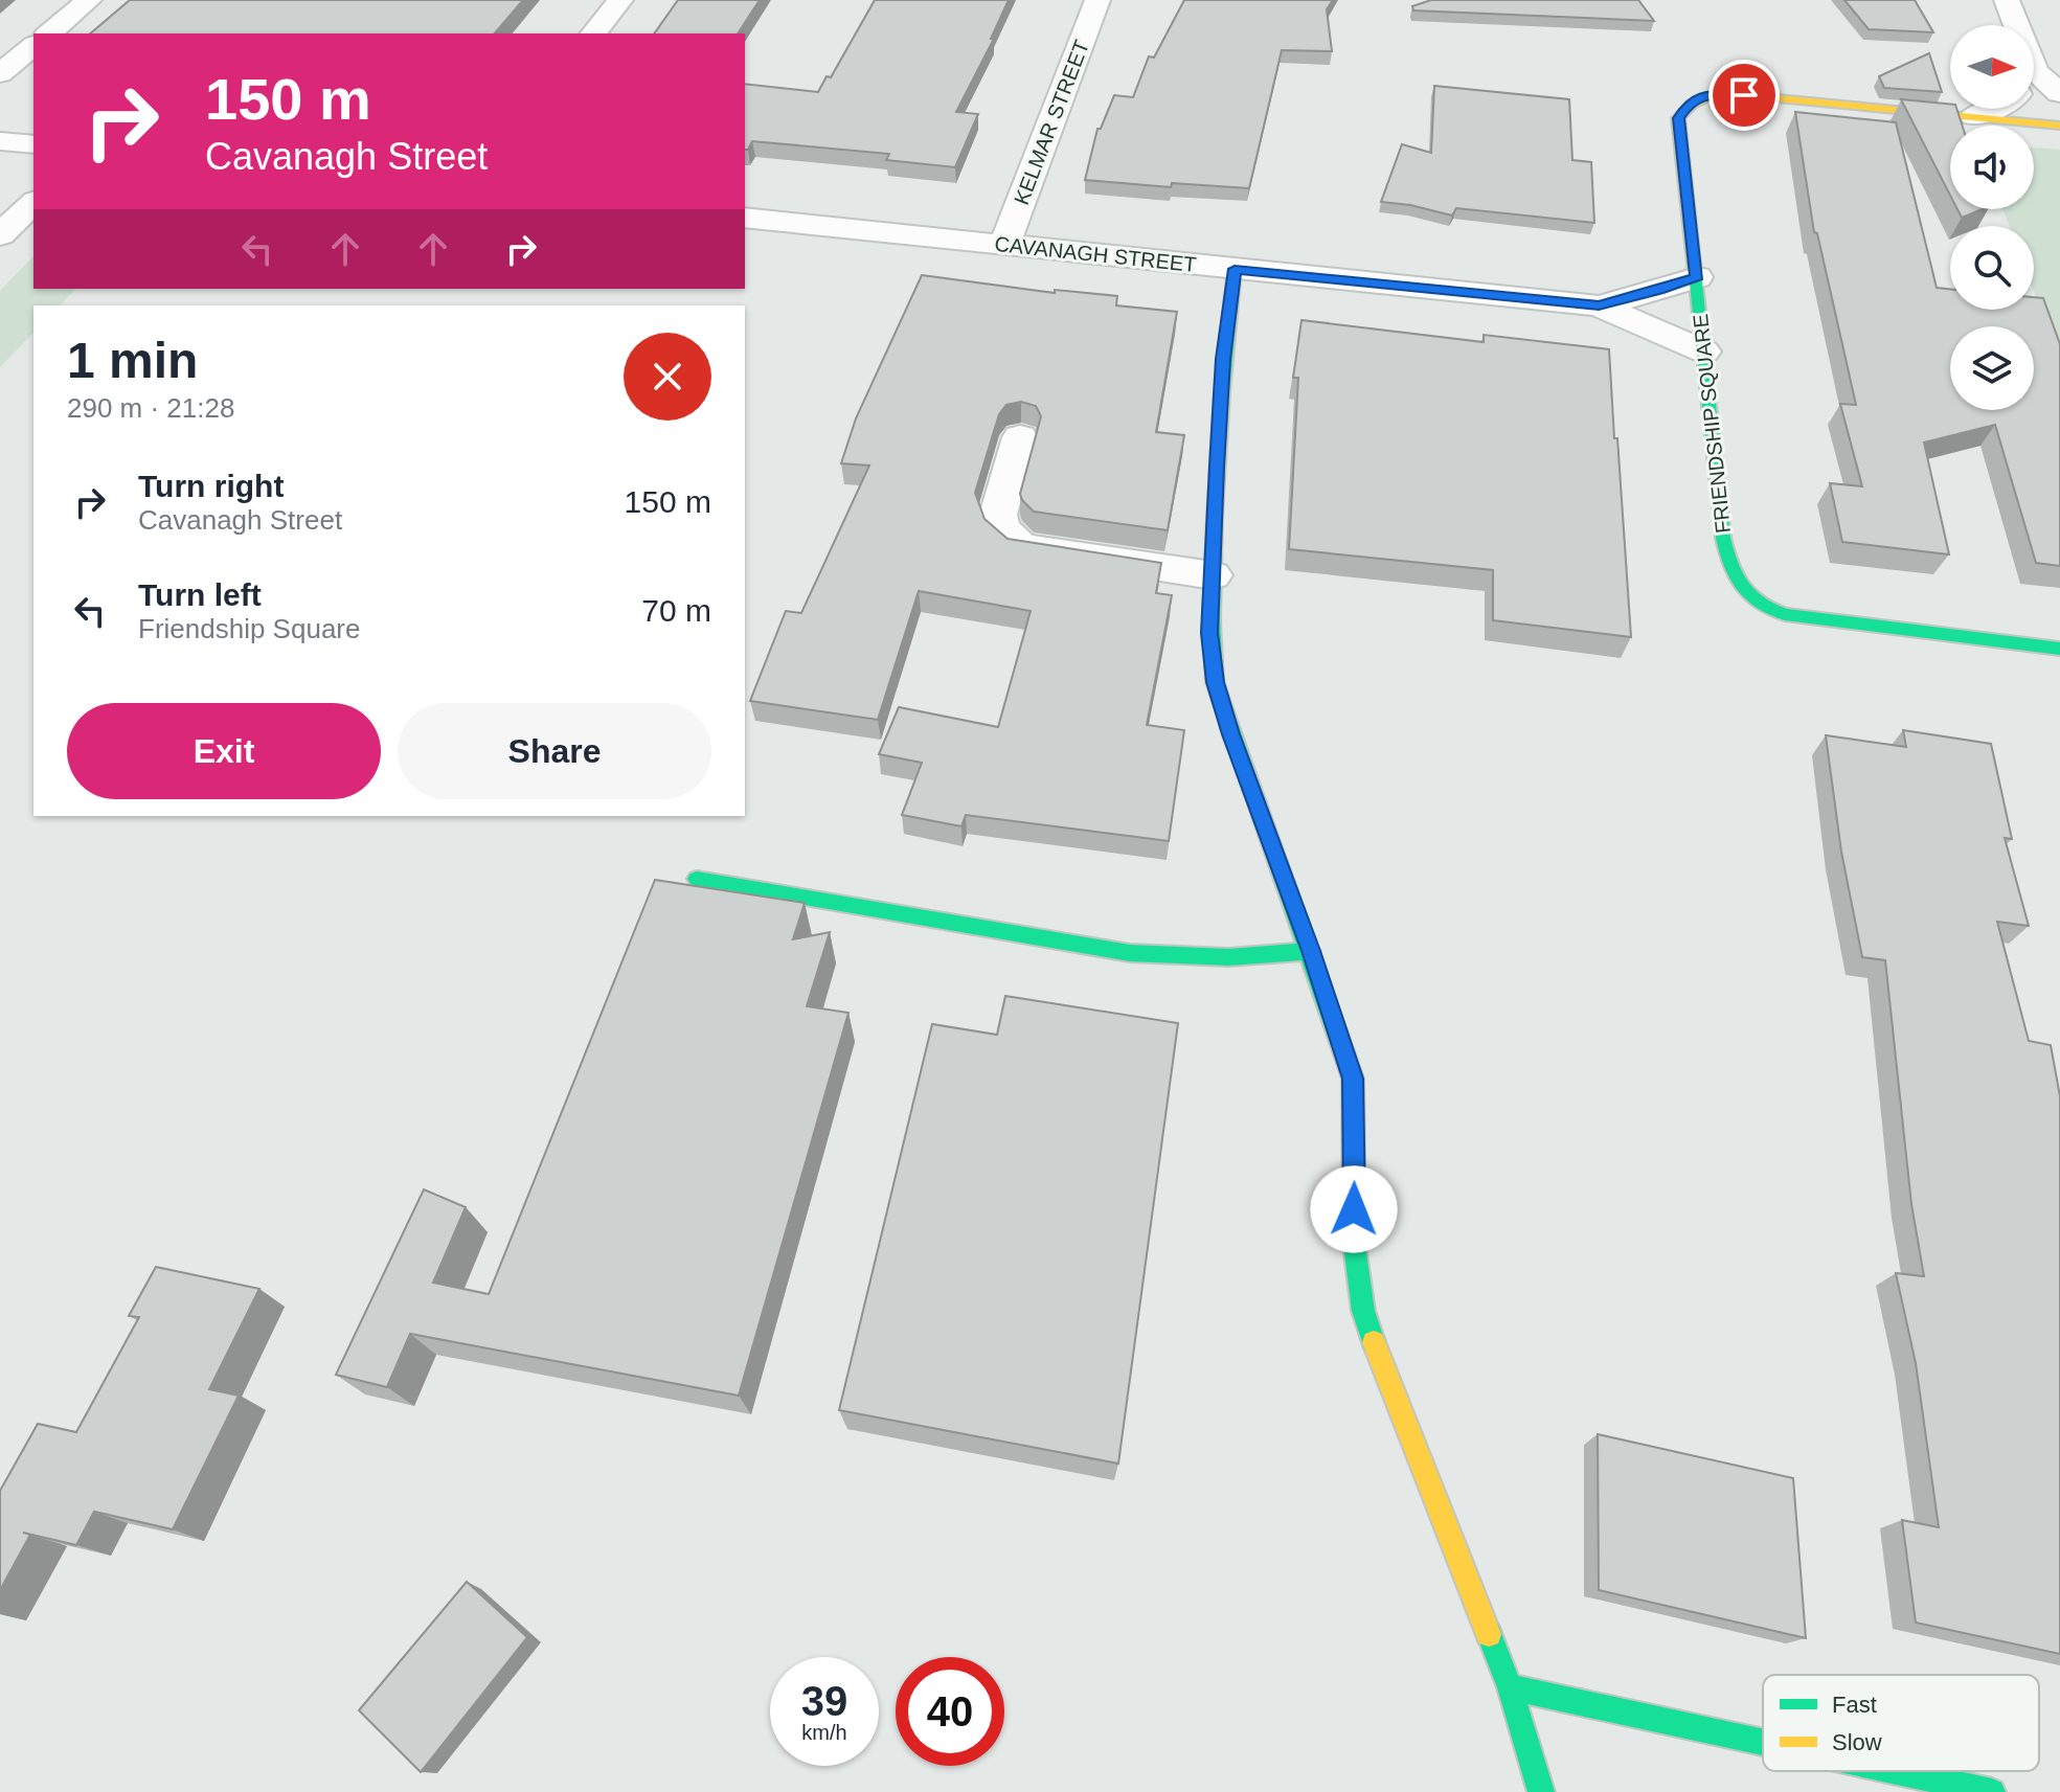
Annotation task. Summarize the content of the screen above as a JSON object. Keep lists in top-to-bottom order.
{
  "streets": {
    "street": ["KELMAR STREET", "CAVANAGH STREET", "FRIENDSHIP SQUARE"]
  },
  "crossings": [
    ["KELMAR STREET", "CAVANAGH STREET"],
    ["CAVANAGH STREET", "FRIENDSHIP SQUARE"]
  ],
  "legend": ["Fast", "Slow"],
  "north": "right",
  "page": {
    "turn": ["150 m", "Cavanagh Street"],
    "heading": ["1 min", "290 m · 21:28"],
    "list": [
      {
        "name": "Turn right",
        "note": "Cavanagh Street",
        "value": "150 m"
      },
      {
        "name": "Turn left",
        "note": "Friendship Square",
        "value": "70 m"
      }
    ],
    "buttons": ["Exit", "Share"],
    "speed": "39 km/h",
    "limit": "40"
  }
}
